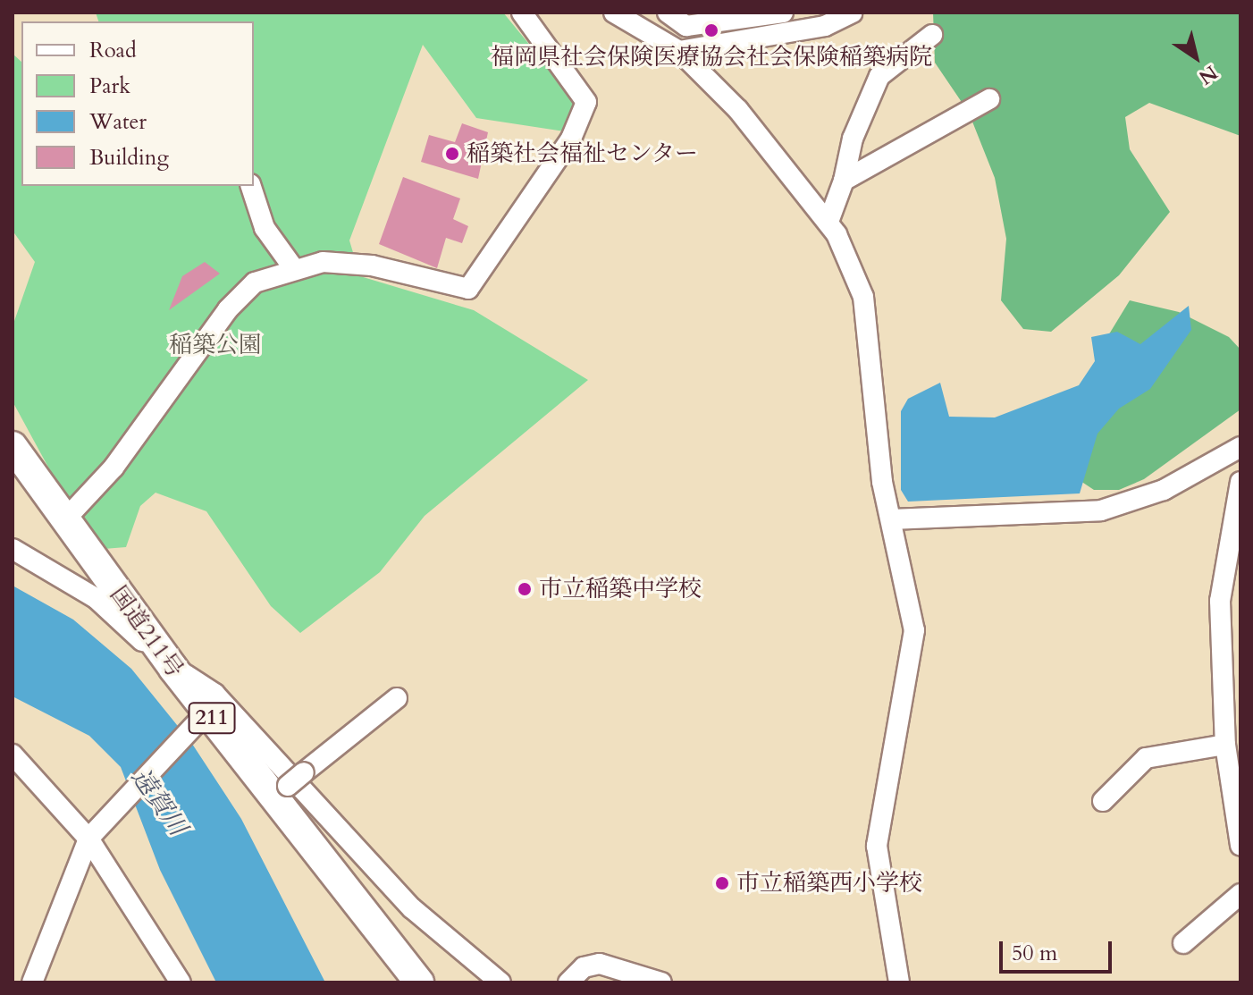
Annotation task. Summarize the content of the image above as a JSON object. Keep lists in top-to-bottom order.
{
  "streets": {
    "highway": ["国道211号", "211"]
  },
  "water": ["遠賀川"],
  "parks": ["稲築公園"],
  "places": [
    "福岡県社会保険医療協会社会保険稲築病院",
    "稲築社会福祉センター",
    "市立稲築中学校",
    "市立稲築西小学校"
  ],
  "legend": [
    "Road",
    "Park",
    "Water",
    "Building"
  ],
  "scale_bar": "50 m",
  "north": "bottom right"
}
